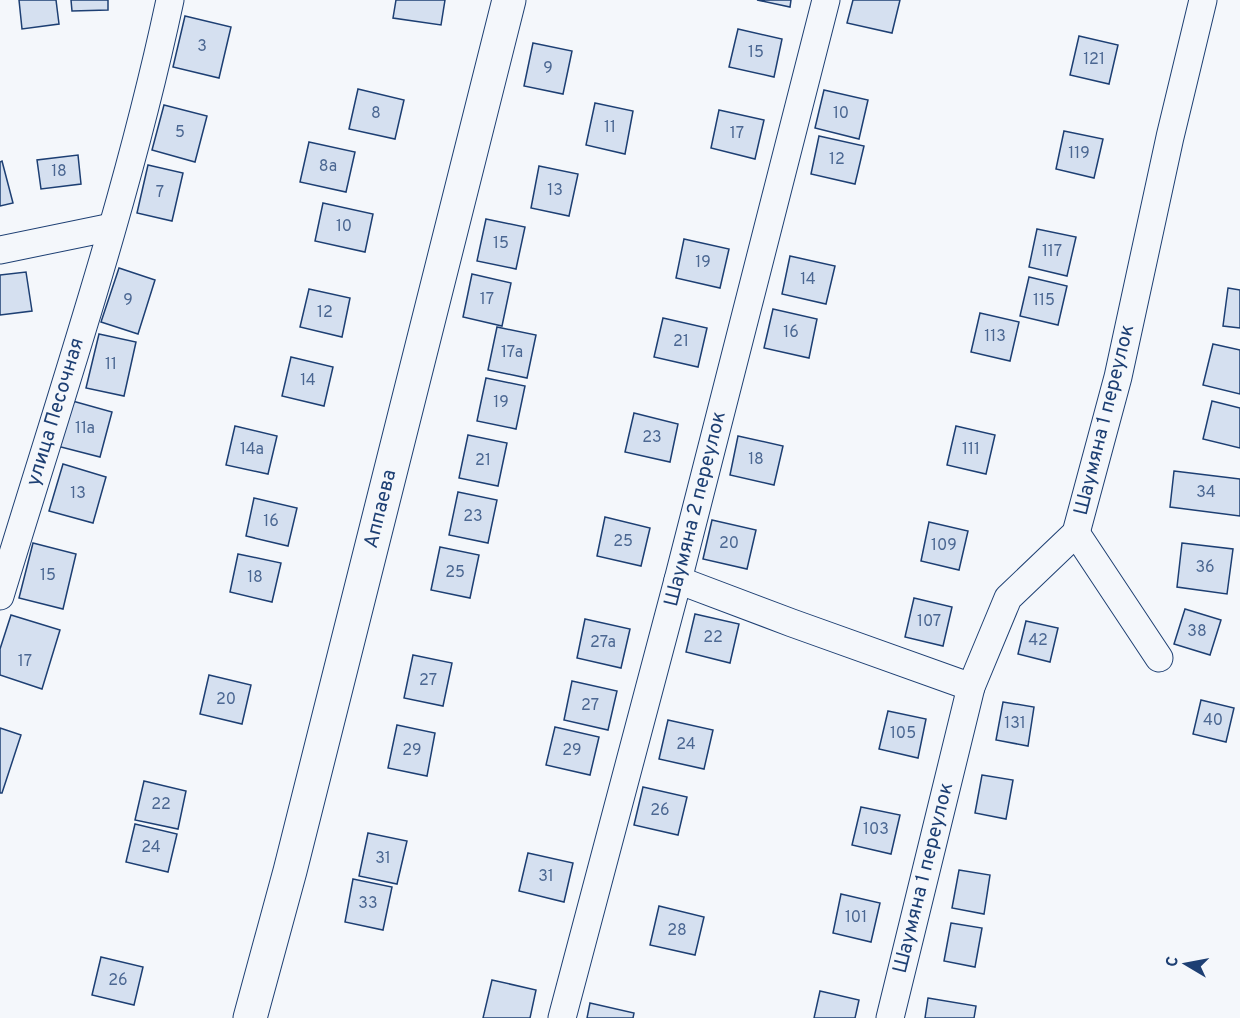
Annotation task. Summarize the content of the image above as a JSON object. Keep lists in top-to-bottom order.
{
  "streets": {
    "street": [
      "улица Песочная",
      "Шаумяна 1 переулок",
      "Аппаева",
      "Шаумяна 2 переулок"
    ]
  },
  "house_numbers": [
    "3",
    "15",
    "121",
    "9",
    "8",
    "10",
    "11",
    "5",
    "17",
    "119",
    "12",
    "8а",
    "18",
    "13",
    "7",
    "10",
    "15",
    "117",
    "19",
    "14",
    "17",
    "9",
    "115",
    "12",
    "16",
    "113",
    "21",
    "17а",
    "11",
    "14",
    "19",
    "11а",
    "23",
    "14а",
    "111",
    "18",
    "21",
    "34",
    "13",
    "23",
    "16",
    "25",
    "20",
    "109",
    "36",
    "25",
    "15",
    "18",
    "107",
    "38",
    "22",
    "42",
    "27а",
    "17",
    "27",
    "20",
    "27",
    "40",
    "131",
    "105",
    "24",
    "29",
    "29",
    "22",
    "26",
    "103",
    "24",
    "31",
    "31",
    "33",
    "101",
    "28",
    "26"
  ],
  "north": "left"
}
